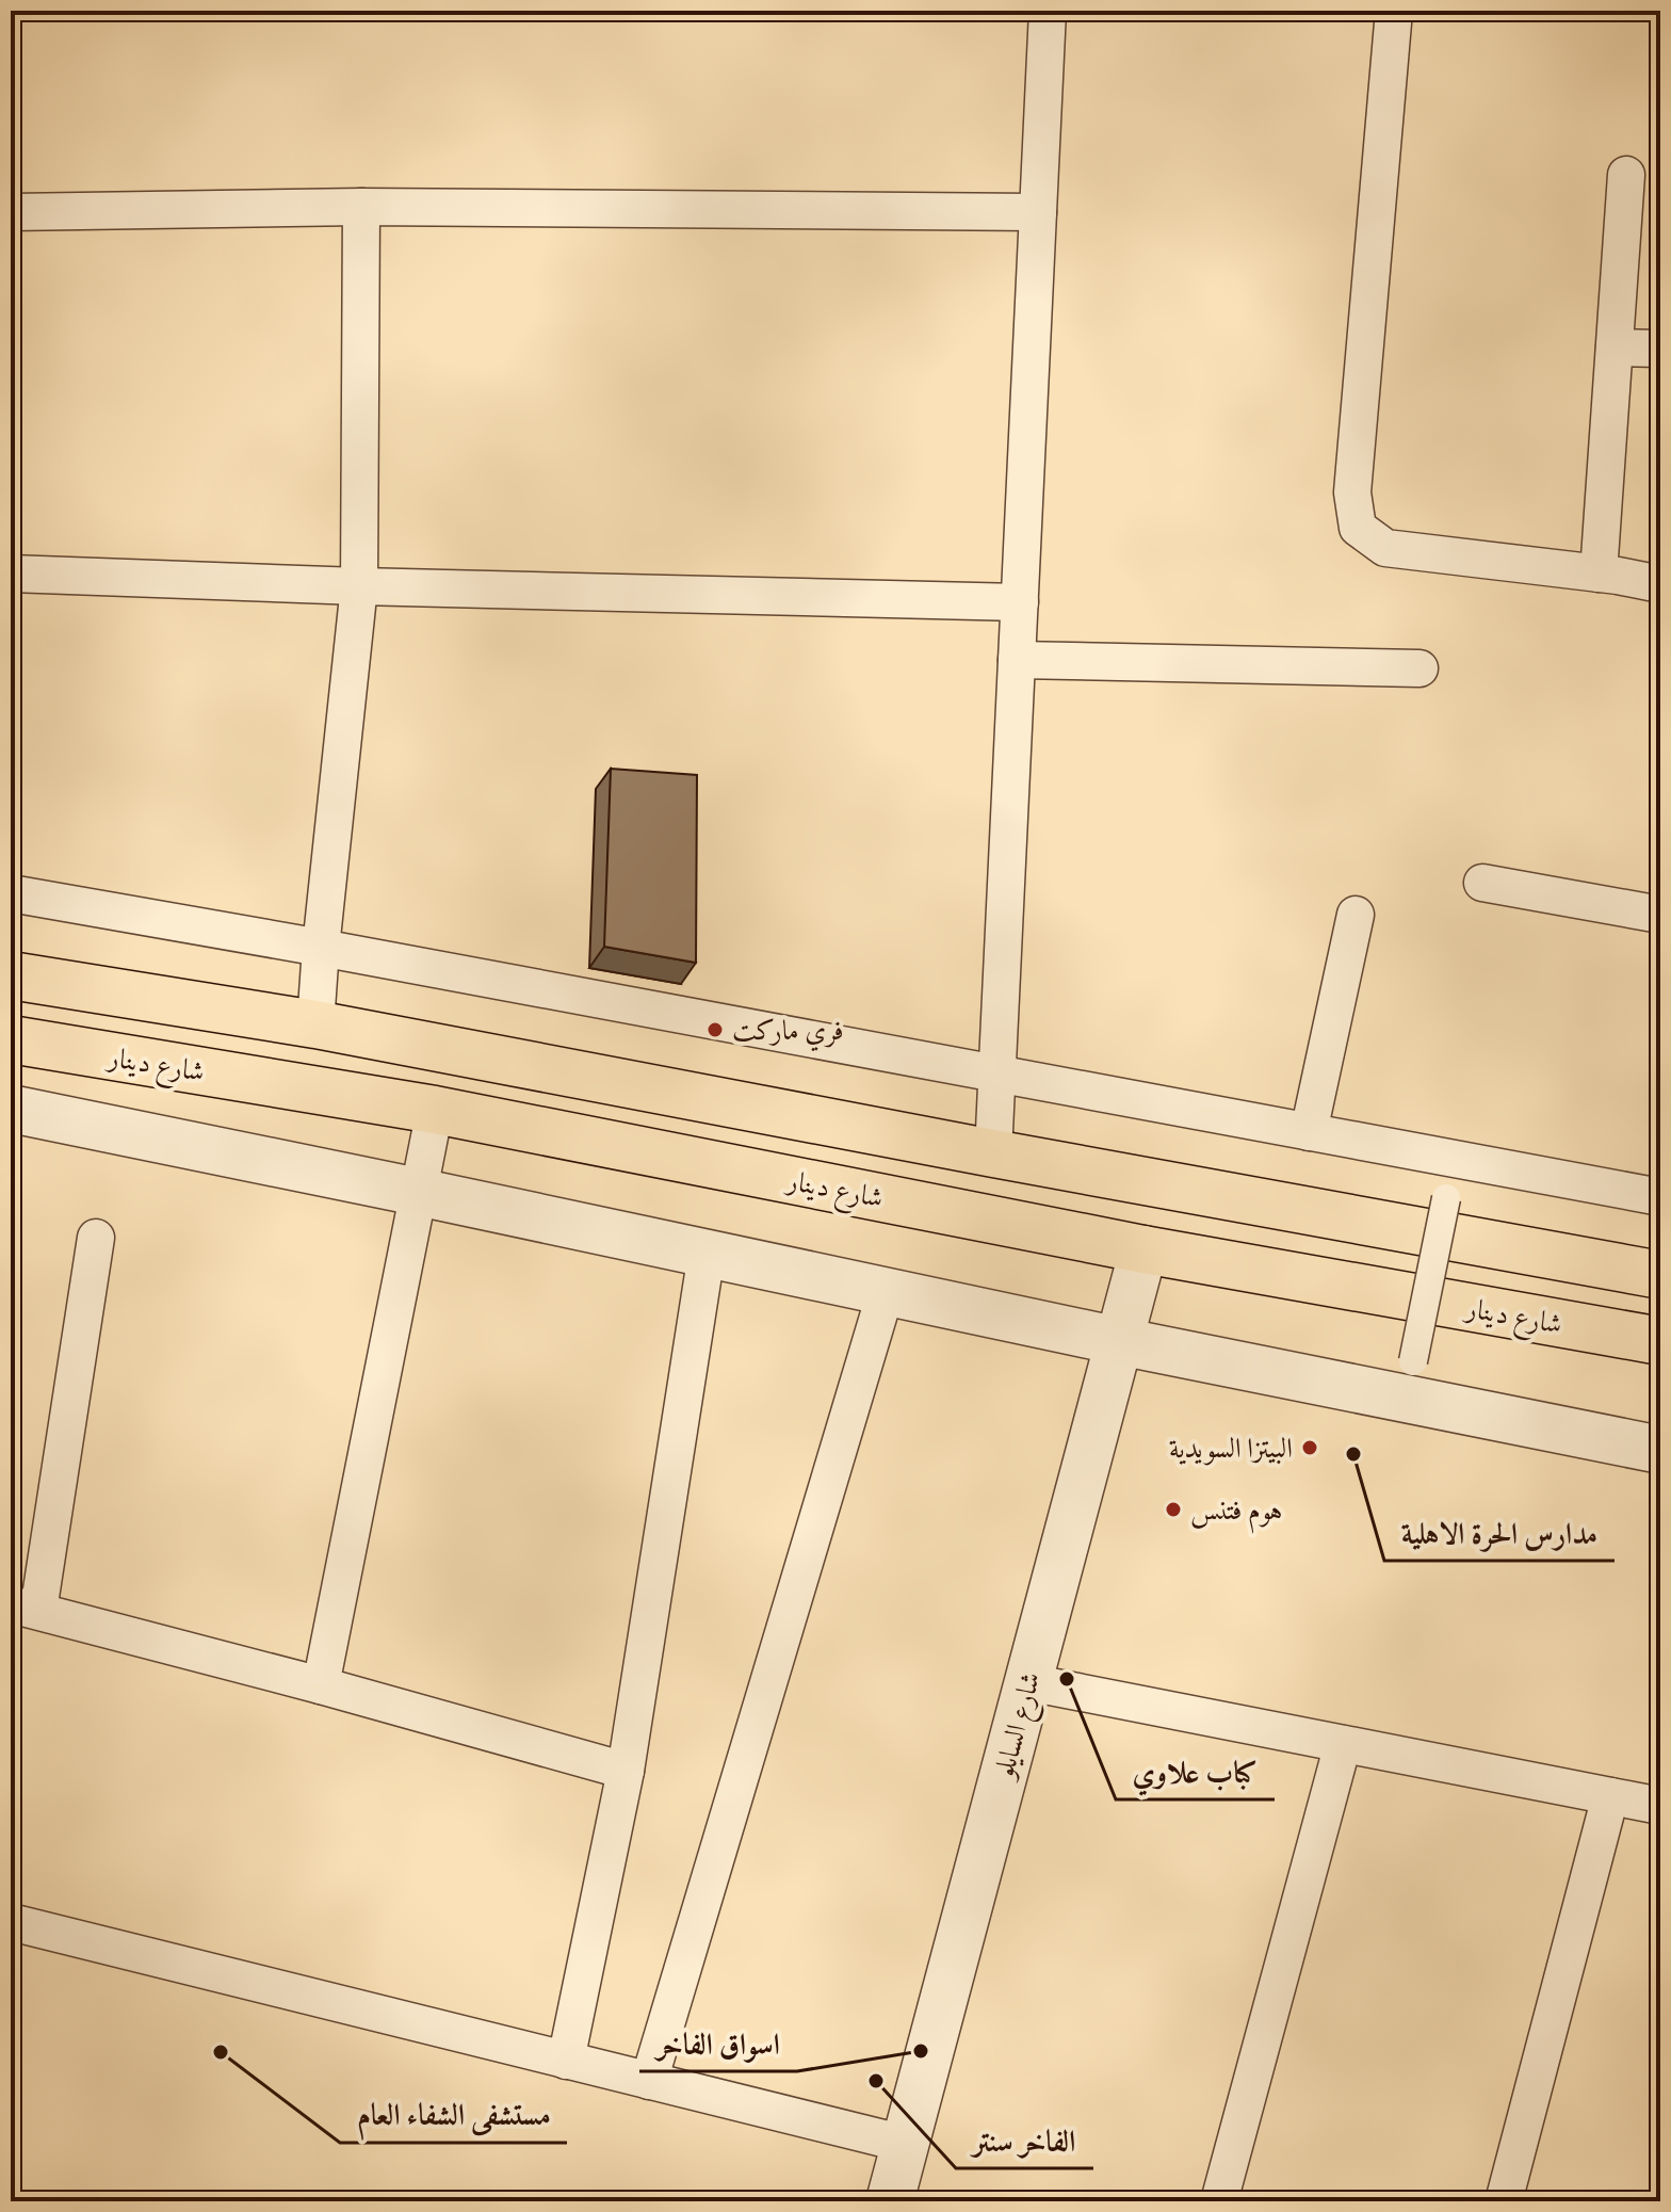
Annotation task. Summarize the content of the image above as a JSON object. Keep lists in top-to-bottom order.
{
  "streets": {
    "main road": ["شارع دينار"],
    "street": ["شارع السايلو"]
  },
  "crossings": [
    ["شارع دينار", "شارع السايلو"]
  ],
  "places": [
    "فري ماركت",
    "البيتزا السويدية",
    "مدارس الحرة الاهلية",
    "هوم فتنس",
    "كباب علاوي",
    "اسواق الفاخر",
    "مستشفى الشفاء العام",
    "الفاخر سنتر"
  ]
}
